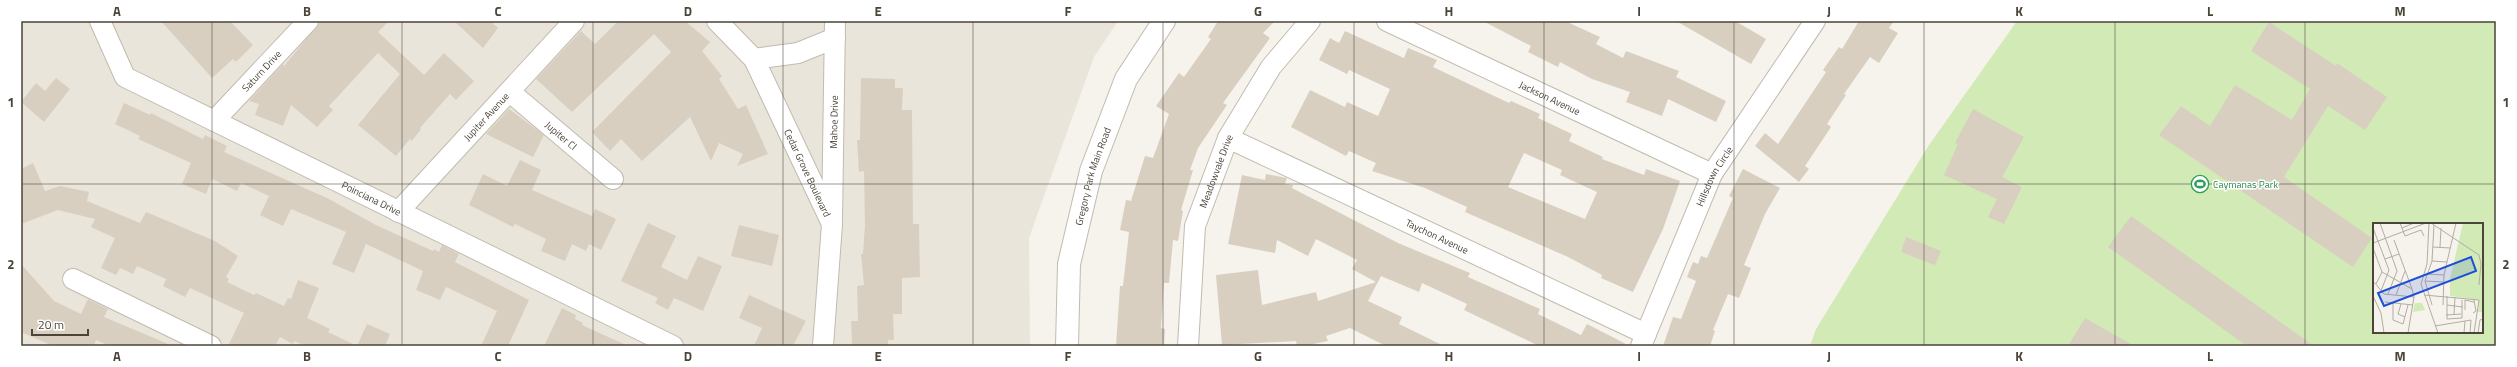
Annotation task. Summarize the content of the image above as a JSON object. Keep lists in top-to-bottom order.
{
  "streets": {
    "street": [
      "Saturn Drive",
      "Jackson Avenue",
      "Jupiter Avenue",
      "Mahoe Drive",
      "Jupiter Cl",
      "Meadowvale Drive",
      "Cedar Grove Boulevard",
      "Gregory Park Main Road",
      "Hillsdown Circle",
      "Poinciana Drive",
      "Taychon Avenue"
    ]
  },
  "crossings": [
    ["Saturn Drive", "Poinciana Drive"],
    ["Jackson Avenue", "Hillsdown Circle"],
    ["Jupiter Avenue", "Jupiter Cl"],
    ["Jupiter Avenue", "Poinciana Drive"],
    ["Mahoe Drive", "Cedar Grove Boulevard"],
    ["Meadowvale Drive", "Taychon Avenue"],
    ["Hillsdown Circle", "Taychon Avenue"]
  ],
  "places": {
    "sports": ["Caymanas Park"]
  },
  "scale_bar": "20 m",
  "grid": {
    "columns": [
      "A",
      "B",
      "C",
      "D",
      "E",
      "F",
      "G",
      "H",
      "I",
      "J",
      "K",
      "L",
      "M"
    ],
    "rows": ["1", "2"]
  }
}
